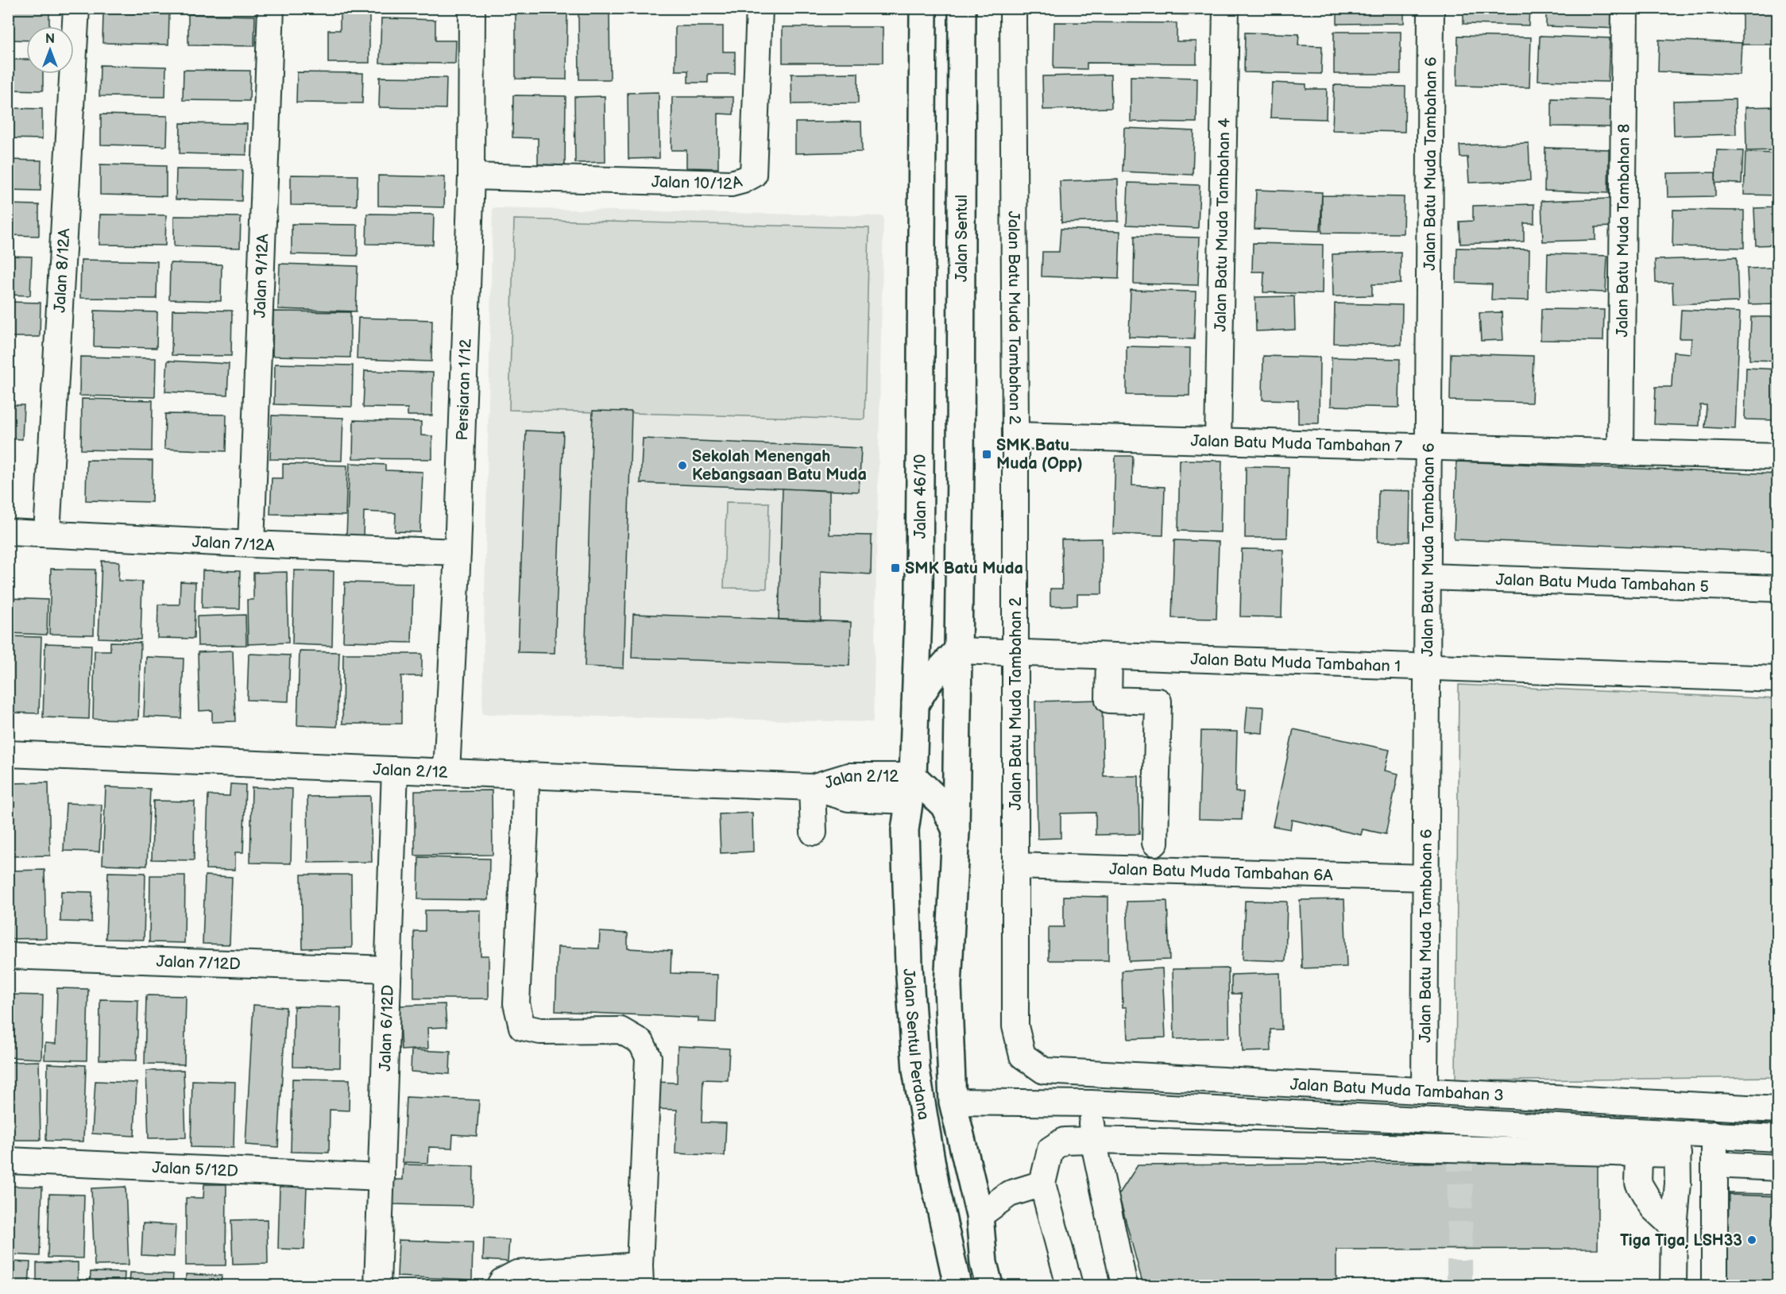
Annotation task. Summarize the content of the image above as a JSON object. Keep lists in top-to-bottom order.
{
  "streets": {
    "main road": ["Jalan Sentul", "Jalan 46/10", "Jalan Sentul Perdana"],
    "street": [
      "Jalan Batu Muda Tambahan 6",
      "Jalan 10/12A",
      "Jalan Batu Muda Tambahan 4",
      "Jalan Batu Muda Tambahan 8",
      "Jalan 8/12A",
      "Jalan 9/12A",
      "Jalan Batu Muda Tambahan 2",
      "Persiaran 1/12",
      "Jalan Batu Muda Tambahan 7",
      "Jalan 7/12A",
      "Jalan Batu Muda Tambahan 5",
      "Jalan Batu Muda Tambahan 1",
      "Jalan 2/12",
      "Jalan Batu Muda Tambahan 6A",
      "Jalan 7/12D",
      "Jalan 6/12D",
      "Jalan Batu Muda Tambahan 3",
      "Jalan 5/12D"
    ]
  },
  "crossings": [
    ["Jalan Batu Muda Tambahan 6", "Jalan Batu Muda Tambahan 7"],
    ["Jalan Batu Muda Tambahan 6", "Jalan Batu Muda Tambahan 5"],
    ["Jalan Batu Muda Tambahan 6", "Jalan Batu Muda Tambahan 1"],
    ["Jalan Batu Muda Tambahan 6", "Jalan Batu Muda Tambahan 6A"],
    ["Jalan Batu Muda Tambahan 6", "Jalan Batu Muda Tambahan 3"],
    ["Jalan 10/12A", "Persiaran 1/12"],
    ["Jalan Batu Muda Tambahan 4", "Jalan Batu Muda Tambahan 7"],
    ["Jalan Batu Muda Tambahan 8", "Jalan Batu Muda Tambahan 7"],
    ["Jalan Sentul", "Jalan Batu Muda Tambahan 1"],
    ["Jalan 8/12A", "Jalan 7/12A"],
    ["Jalan 9/12A", "Jalan 7/12A"],
    ["Jalan Batu Muda Tambahan 2", "Jalan Batu Muda Tambahan 7"],
    ["Jalan Batu Muda Tambahan 2", "Jalan Batu Muda Tambahan 1"],
    ["Jalan Batu Muda Tambahan 2", "Jalan Batu Muda Tambahan 6A"],
    ["Jalan Batu Muda Tambahan 2", "Jalan Batu Muda Tambahan 3"],
    ["Persiaran 1/12", "Jalan 7/12A"],
    ["Persiaran 1/12", "Jalan 2/12"],
    ["Jalan 46/10", "Jalan 2/12"],
    ["Jalan 46/10", "Jalan Sentul Perdana"],
    ["Jalan 2/12", "Jalan 6/12D"],
    ["Jalan 2/12", "Jalan Sentul Perdana"],
    ["Jalan 7/12D", "Jalan 6/12D"],
    ["Jalan 6/12D", "Jalan 5/12D"]
  ],
  "places": {
    "transit": ["SMK Batu Muda (Opp)", "SMK Batu Muda"],
    "other": ["Sekolah Menengah Kebangsaan Batu Muda", "Tiga Tiga, LSH33"]
  },
  "north": "top"
}
